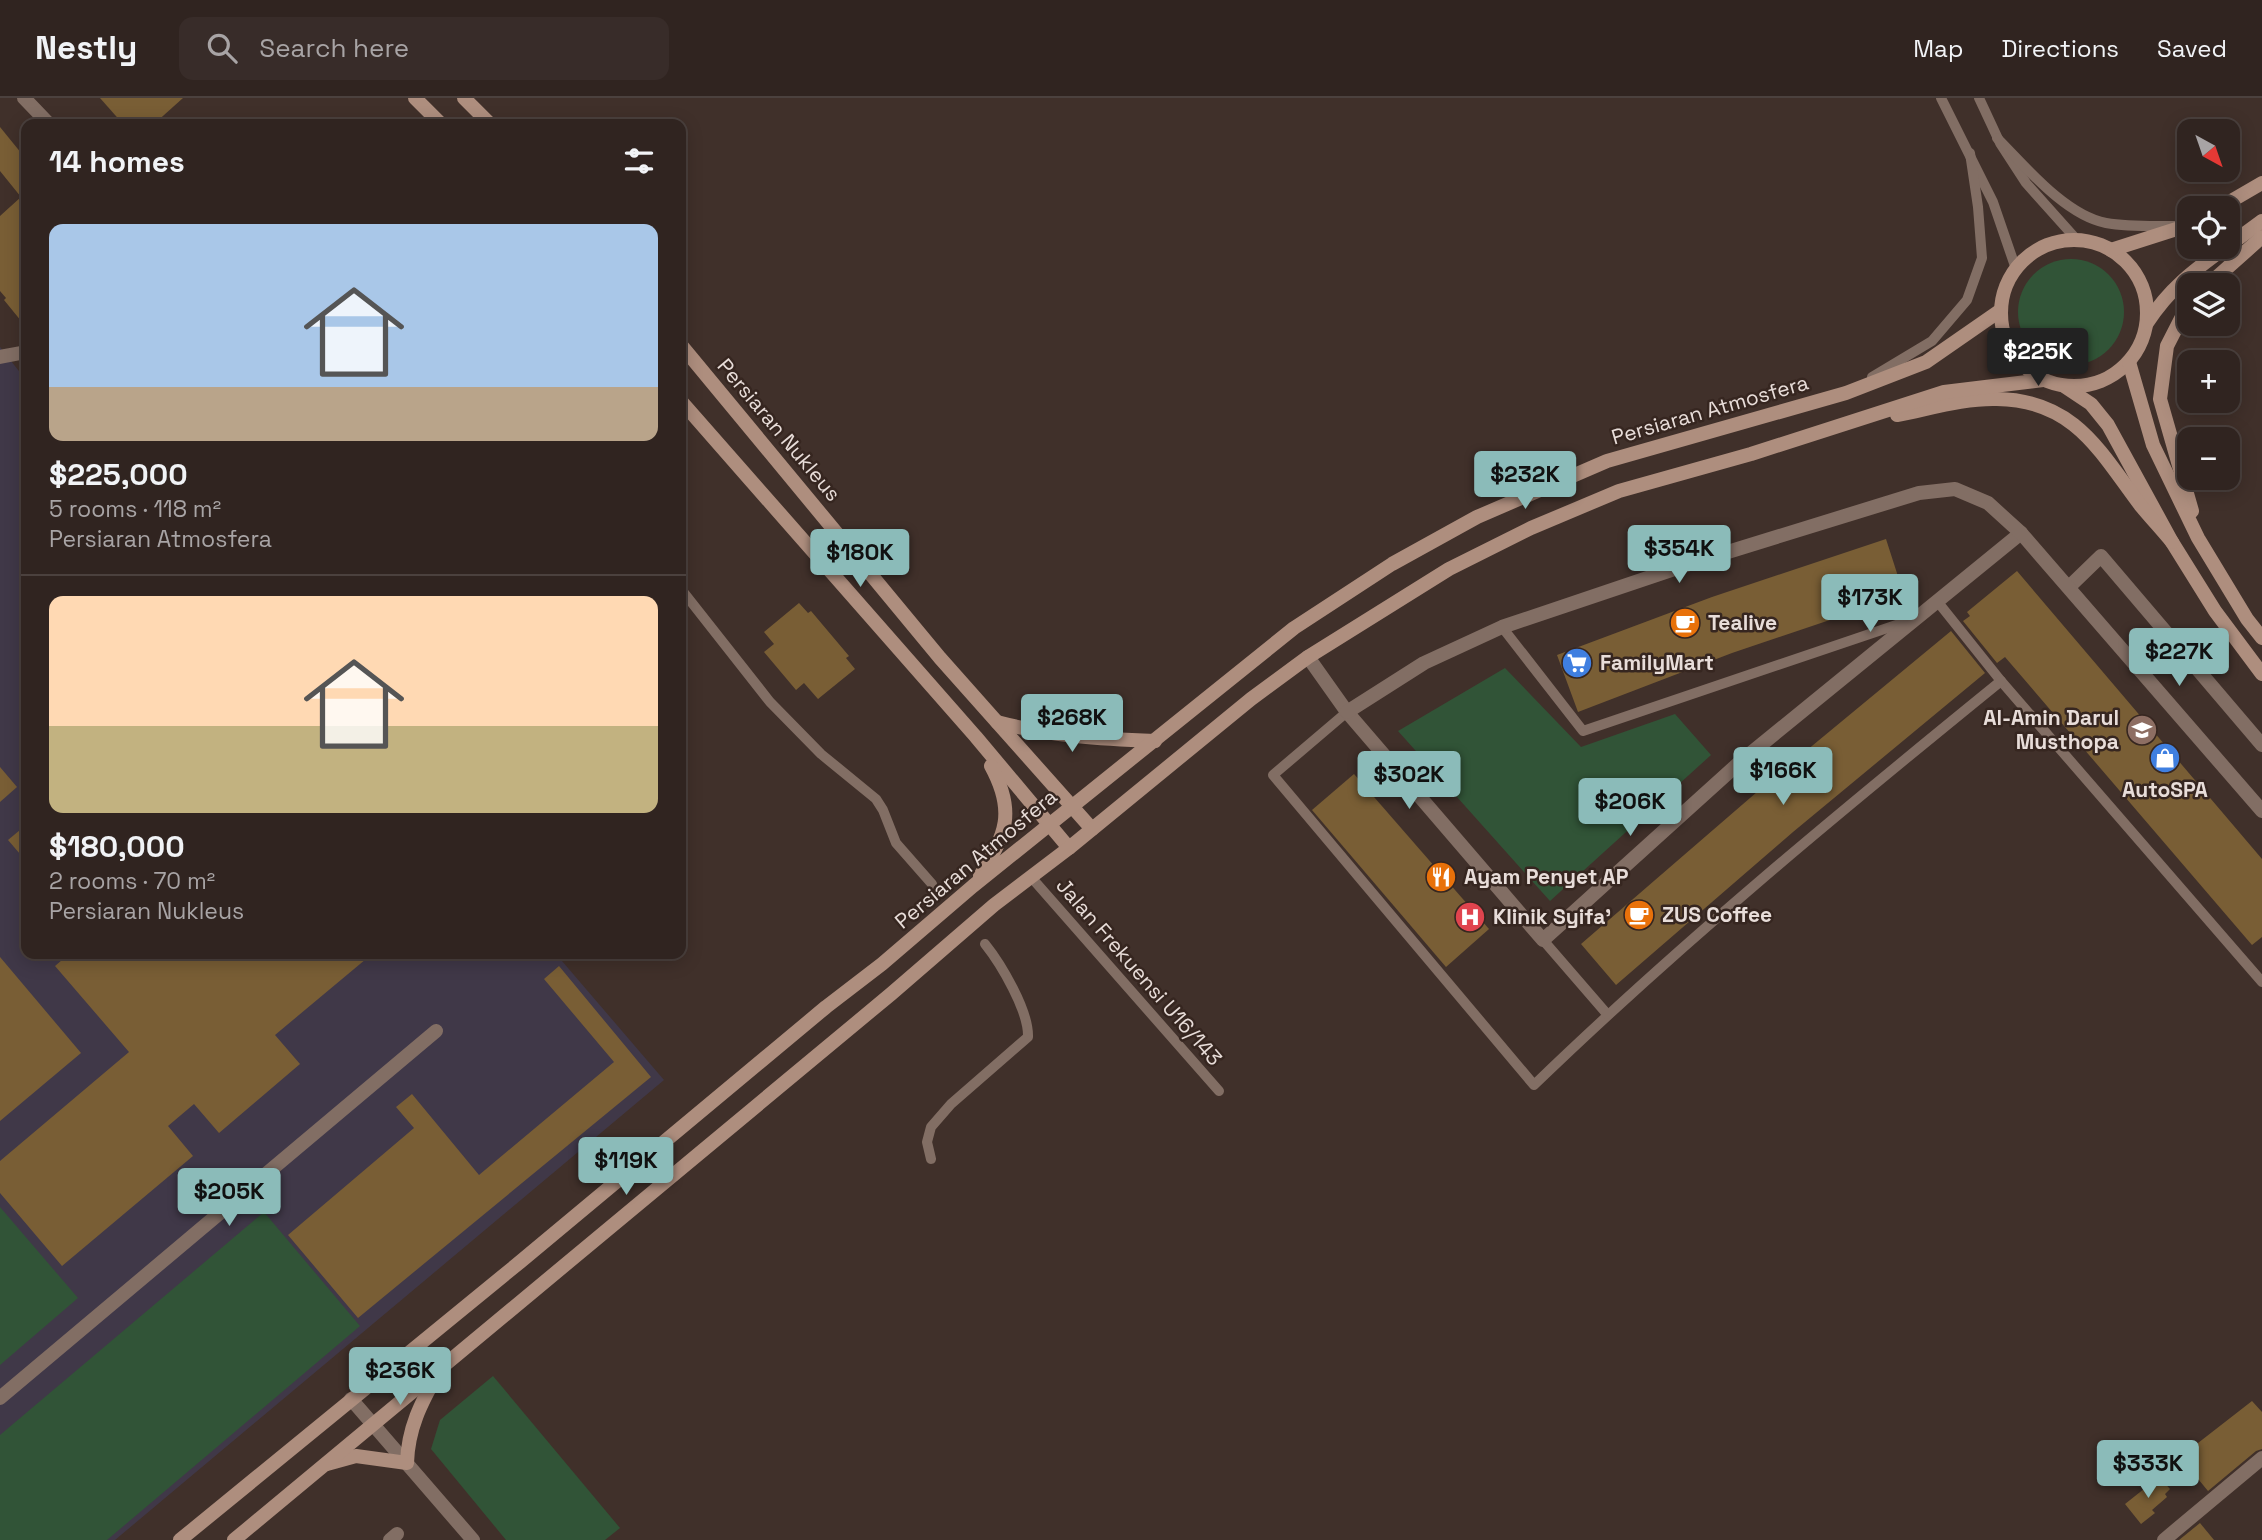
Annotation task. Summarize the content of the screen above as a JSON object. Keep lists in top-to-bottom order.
{
  "streets": {
    "street": ["Persiaran Atmosfera", "Persiaran Nukleus"],
    "lane": ["Jalan Frekuensi U16/143"]
  },
  "crossings": [
    ["Persiaran Atmosfera", "Persiaran Nukleus"]
  ],
  "places": {
    "cafe": ["Tealive", "ZUS Coffee"],
    "supermarket": ["FamilyMart"],
    "school or university": ["Al-Amin Darul Musthopa"],
    "shop": ["AutoSPA"],
    "restaurant": ["Ayam Penyet AP"],
    "hospital": ["Klinik Syifa'"]
  },
  "north": "bottom right",
  "page": {
    "header": "Nestly",
    "search": "Search here",
    "nav": ["Map", "Directions", "Saved"],
    "map_buttons": ["+", "−"],
    "heading": "14 homes",
    "list": [
      {
        "name": "$225,000",
        "note": "5 rooms · 118 m² · Persiaran Atmosfera"
      },
      {
        "name": "$180,000",
        "note": "2 rooms · 70 m² · Persiaran Nukleus"
      }
    ],
    "price": [
      "$225K",
      "$232K",
      "$354K",
      "$180K",
      "$173K",
      "$227K",
      "$268K",
      "$166K",
      "$302K",
      "$206K",
      "$119K",
      "$205K",
      "$236K",
      "$333K"
    ]
  }
}
